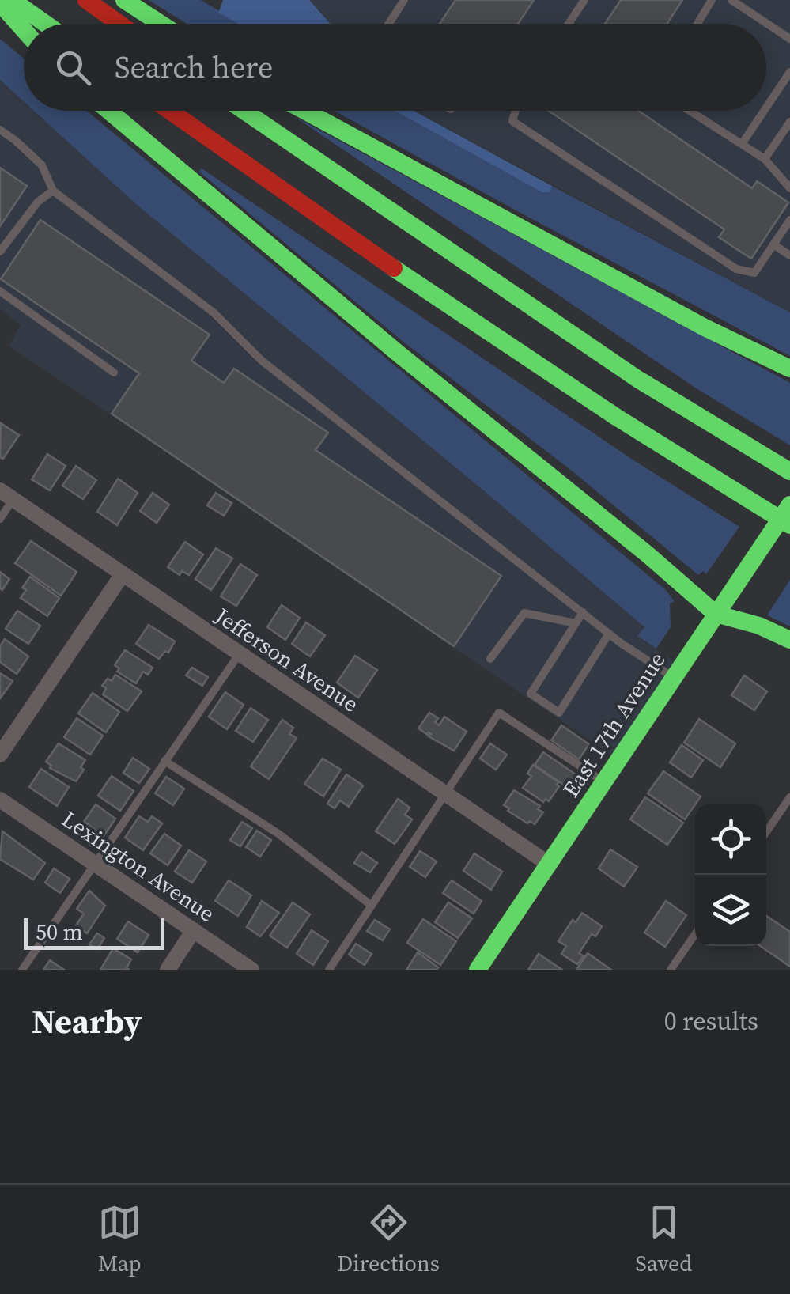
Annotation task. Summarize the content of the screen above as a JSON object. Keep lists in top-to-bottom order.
{
  "streets": {
    "main road": ["East 17th Avenue"],
    "street": ["Jefferson Avenue", "Lexington Avenue"]
  },
  "crossings": [
    ["Jefferson Avenue", "East 17th Avenue"]
  ],
  "scale_bar": "50 m",
  "page": {
    "search": "Search here",
    "scale": "50 m",
    "heading": ["Nearby", "0 results"],
    "nav": ["Map", "Directions", "Saved"]
  }
}
